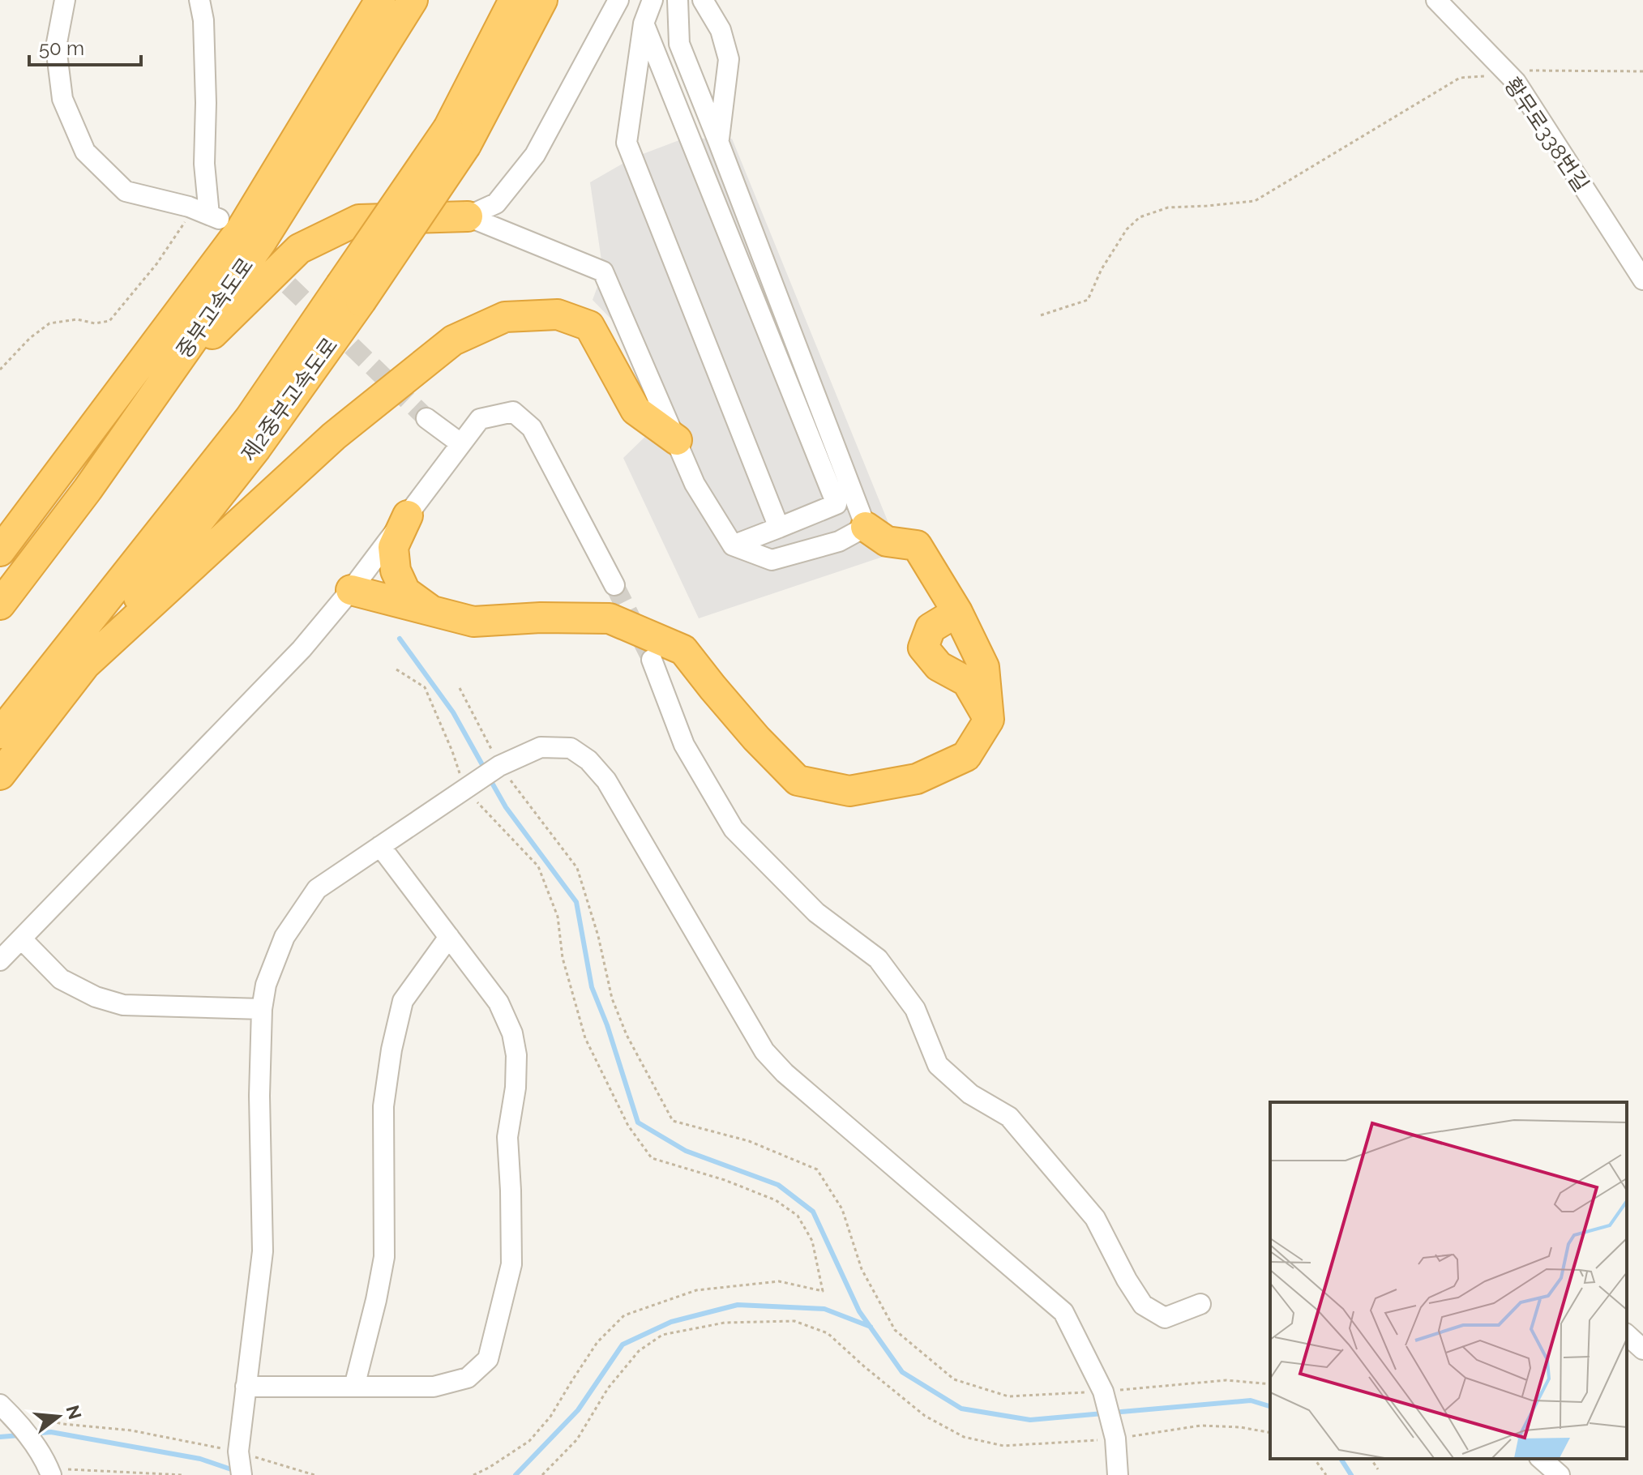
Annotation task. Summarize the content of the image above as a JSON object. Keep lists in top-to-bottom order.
{
  "streets": {
    "highway": ["중부고속도로", "제2중부고속도로"],
    "street": ["황무로338번길"]
  },
  "scale_bar": "50 m",
  "north": "right"
}
